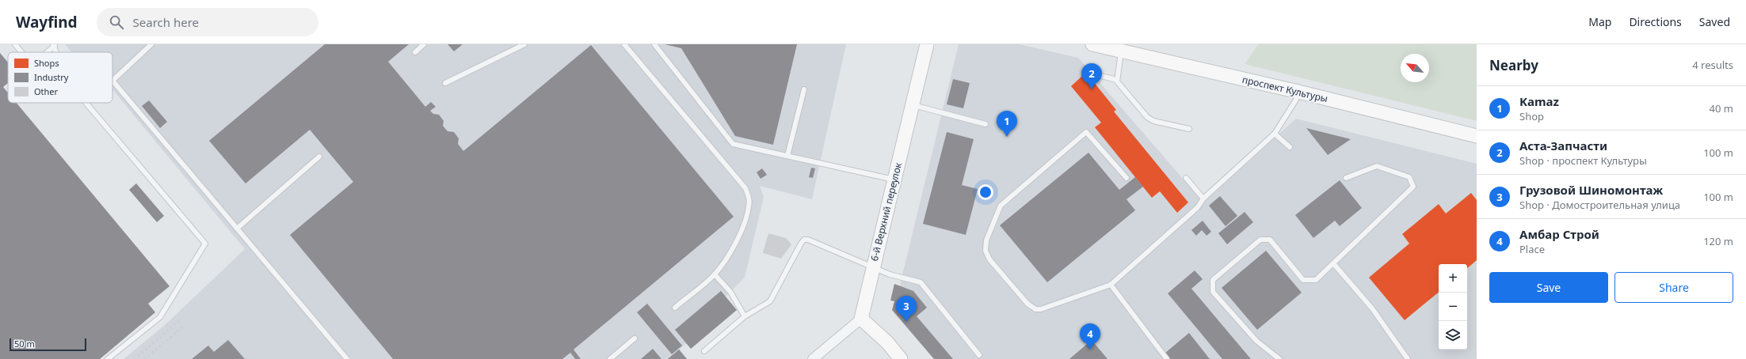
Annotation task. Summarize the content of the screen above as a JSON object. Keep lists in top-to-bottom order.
{
  "streets": {
    "street": ["проспект Культуры", "6-й Верхний переулок"]
  },
  "legend": ["Shops", "Industry", "Other"],
  "scale_bar": "50 m",
  "north": "top left",
  "page": {
    "header": "Wayfind",
    "search": "Search here",
    "nav": ["Map", "Directions", "Saved"],
    "heading": ["Nearby", "4 results"],
    "pins": [
      "2",
      "1",
      "3",
      "4"
    ],
    "list": [
      {
        "mark": "1",
        "name": "Kamaz",
        "note": "Shop",
        "value": "40 m"
      },
      {
        "mark": "2",
        "name": "Аста-Запчасти",
        "note": "Shop · проспект Культуры",
        "value": "100 m"
      },
      {
        "mark": "3",
        "name": "Грузовой Шиномонтаж",
        "note": "Shop · Домостроительная улица",
        "value": "100 m"
      },
      {
        "mark": "4",
        "name": "Амбар Строй",
        "note": "Place",
        "value": "120 m"
      }
    ],
    "buttons": ["Save", "Share"],
    "map_buttons": ["+", "−"],
    "scale": "50 m"
  }
}
